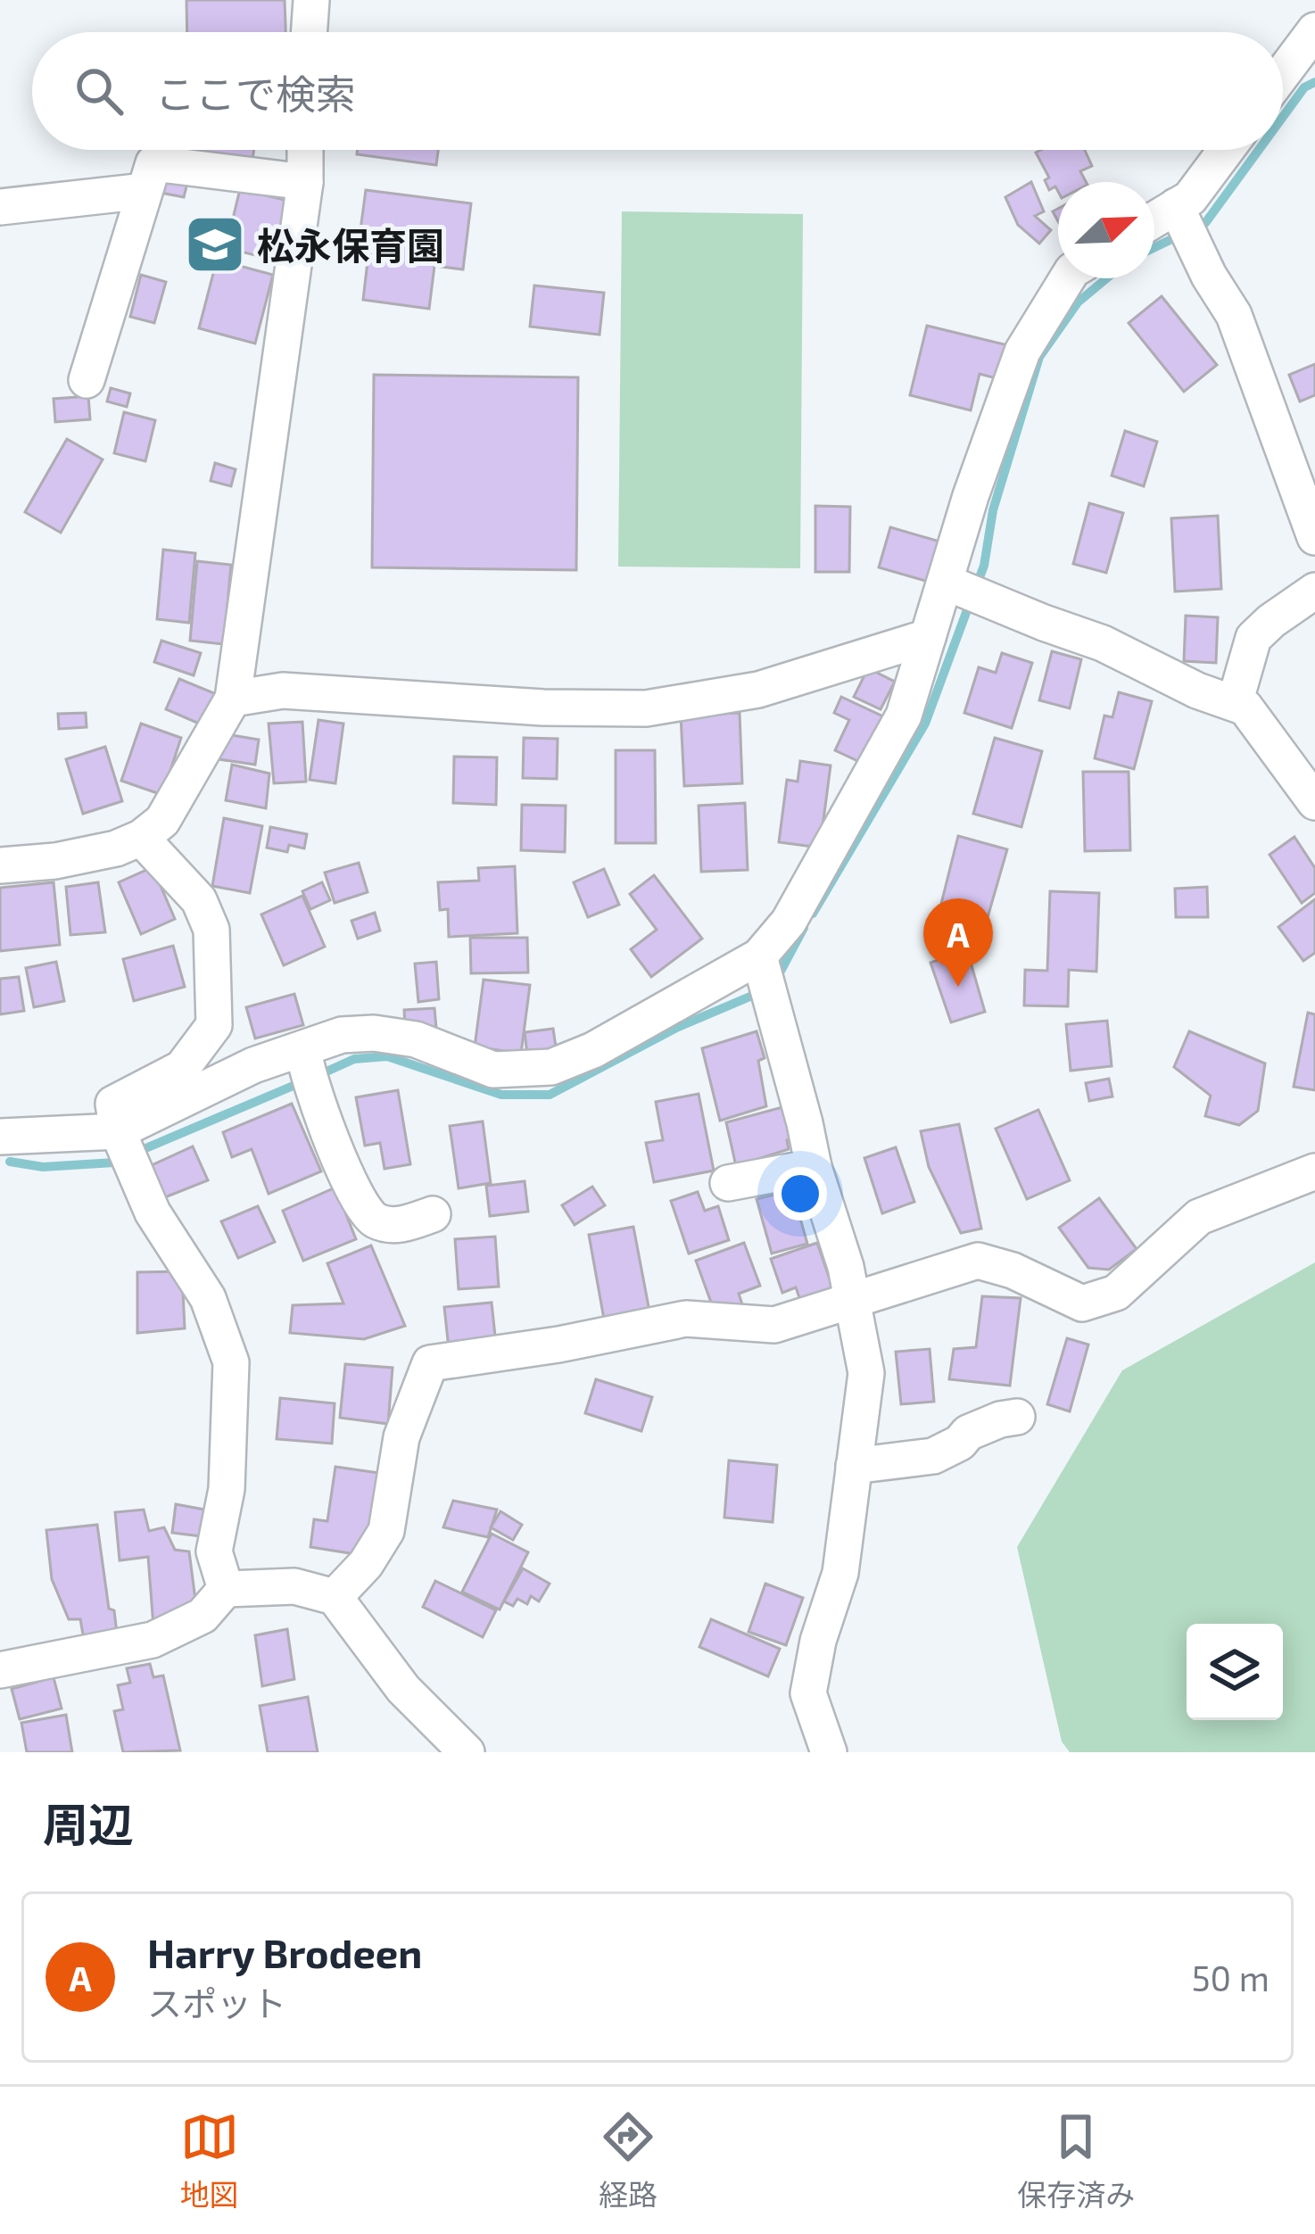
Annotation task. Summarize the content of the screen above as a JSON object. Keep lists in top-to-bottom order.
{
  "places": {
    "school or university": ["松永保育園"]
  },
  "north": "top right",
  "page": {
    "search": "ここで検索",
    "pins": "A",
    "heading": "周辺",
    "list": [
      {
        "mark": "A",
        "name": "Harry Brodeen",
        "note": "スポット",
        "value": "50 m"
      }
    ],
    "nav": ["地図", "経路", "保存済み"]
  }
}
